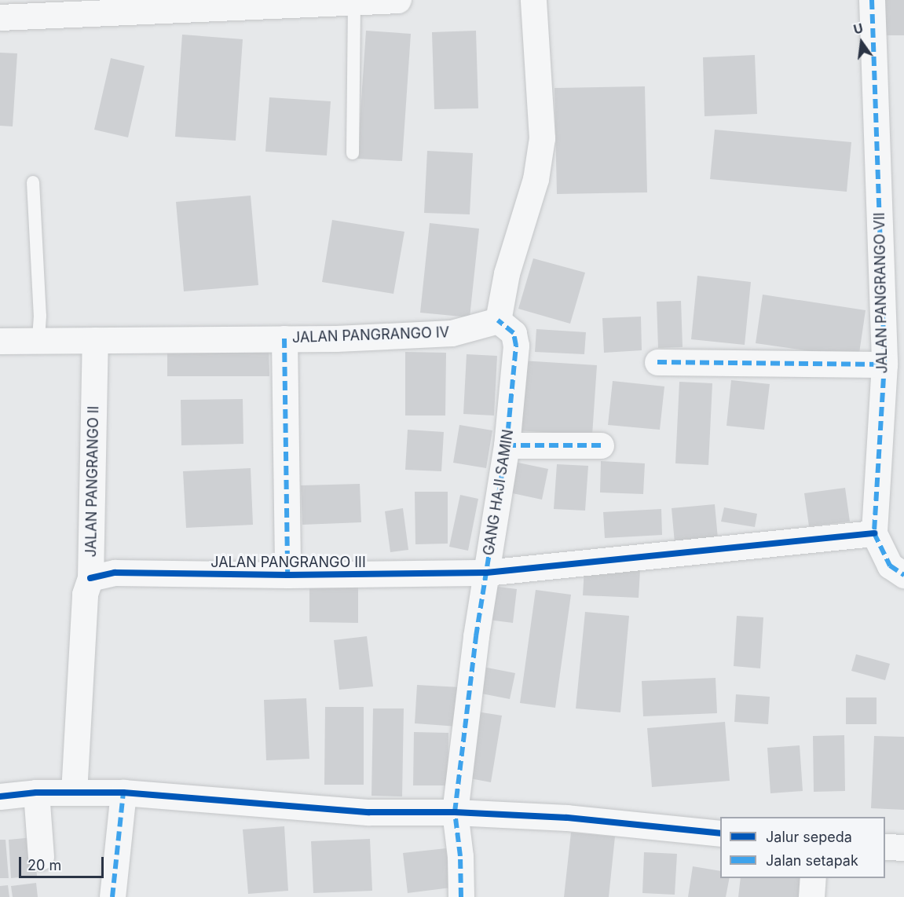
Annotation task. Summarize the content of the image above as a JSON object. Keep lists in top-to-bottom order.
{
  "streets": {
    "street": [
      "JALAN PANGRANGO VII",
      "JALAN PANGRANGO IV",
      "JALAN PANGRANGO II",
      "GANG HAJI SAMIN",
      "JALAN PANGRANGO III"
    ]
  },
  "crossings": [
    ["JALAN PANGRANGO VII", "JALAN PANGRANGO III"],
    ["JALAN PANGRANGO IV", "JALAN PANGRANGO II"],
    ["JALAN PANGRANGO IV", "GANG HAJI SAMIN"],
    ["JALAN PANGRANGO II", "JALAN PANGRANGO III"],
    ["GANG HAJI SAMIN", "JALAN PANGRANGO III"]
  ],
  "legend": ["Jalur sepeda", "Jalan setapak"],
  "scale_bar": "20 m",
  "north": "top"
}
